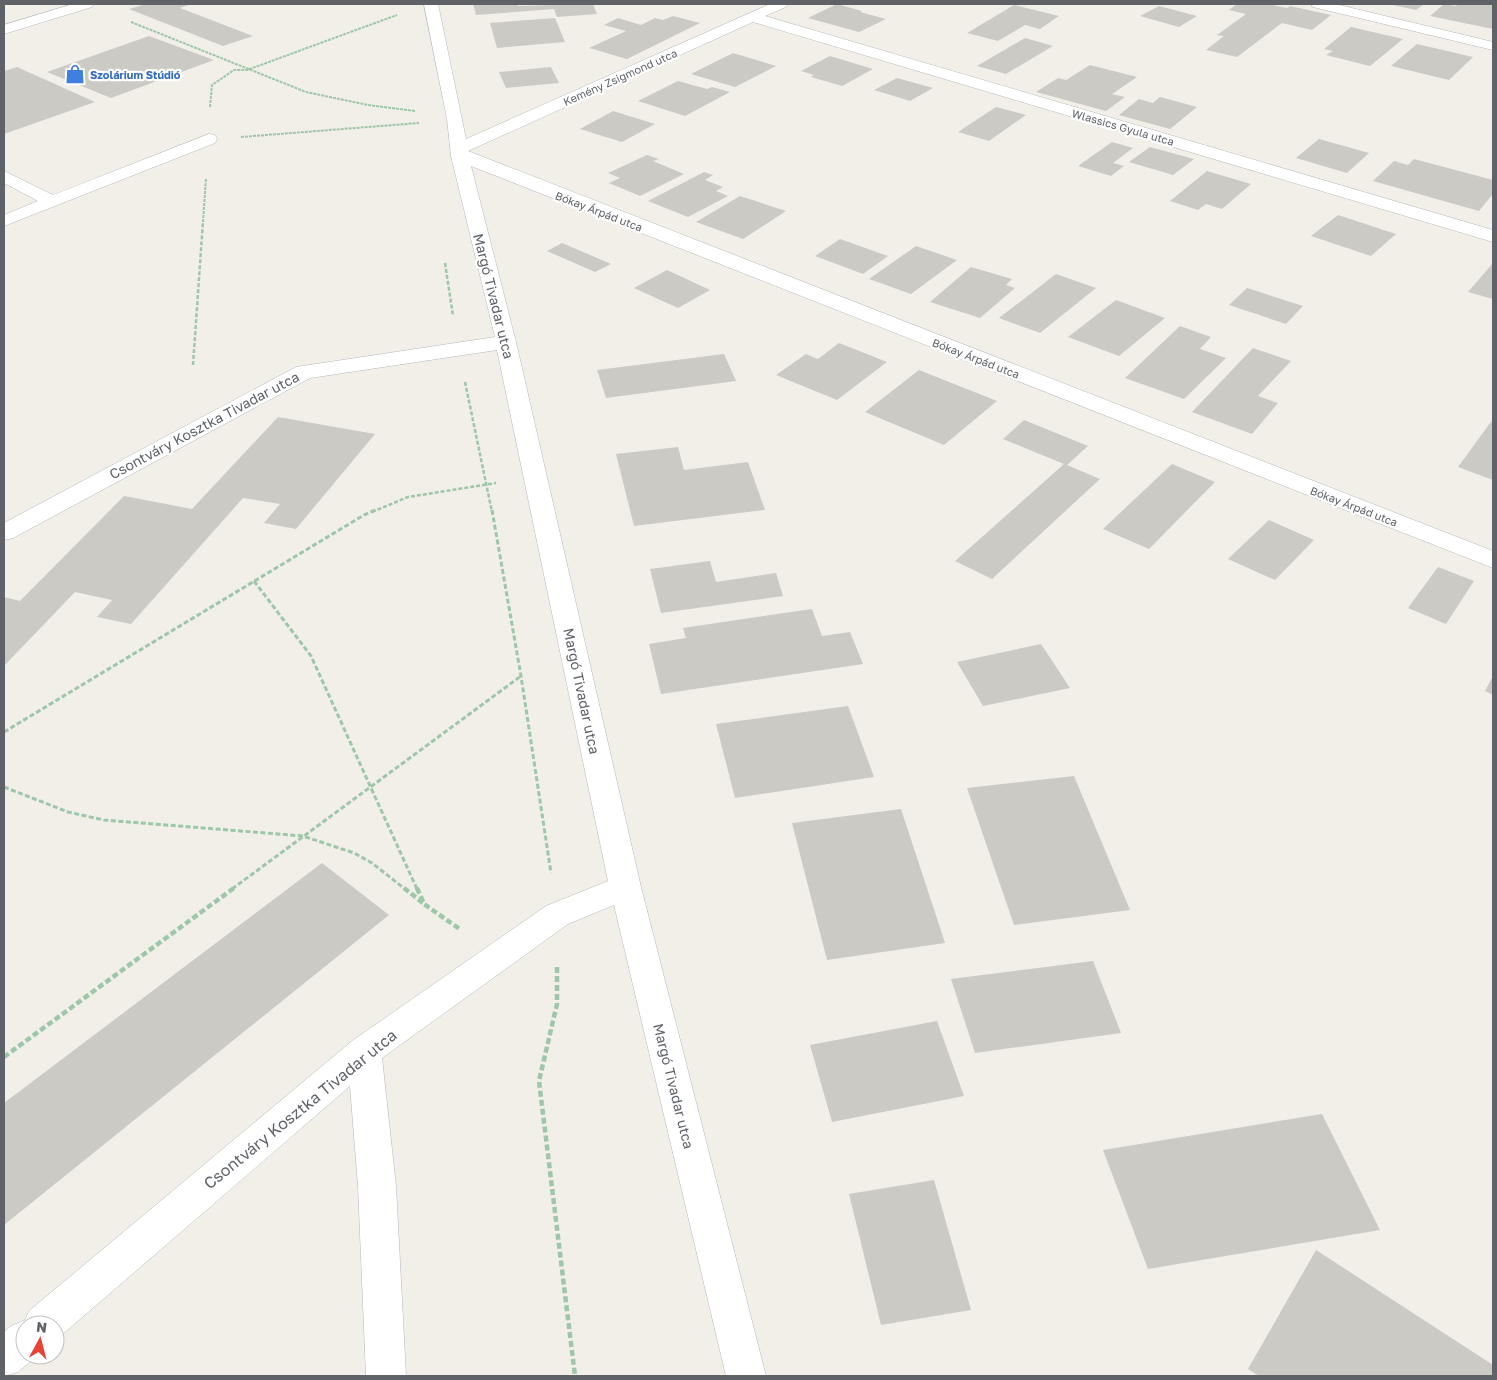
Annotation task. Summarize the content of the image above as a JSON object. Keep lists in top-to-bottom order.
{
  "streets": {
    "street": [
      "Kemény Zsigmond utca",
      "Wlassics Gyula utca",
      "Bókay Árpád utca",
      "Margó Tivadar utca",
      "Csontváry Kosztka Tivadar utca"
    ]
  },
  "crossings": [
    ["Kemény Zsigmond utca", "Wlassics Gyula utca"],
    ["Kemény Zsigmond utca", "Bókay Árpád utca"],
    ["Kemény Zsigmond utca", "Margó Tivadar utca"],
    ["Bókay Árpád utca", "Margó Tivadar utca"],
    ["Margó Tivadar utca", "Csontváry Kosztka Tivadar utca"]
  ],
  "places": {
    "shop": ["Szolárium Stúdió"]
  },
  "north": "top"
}
